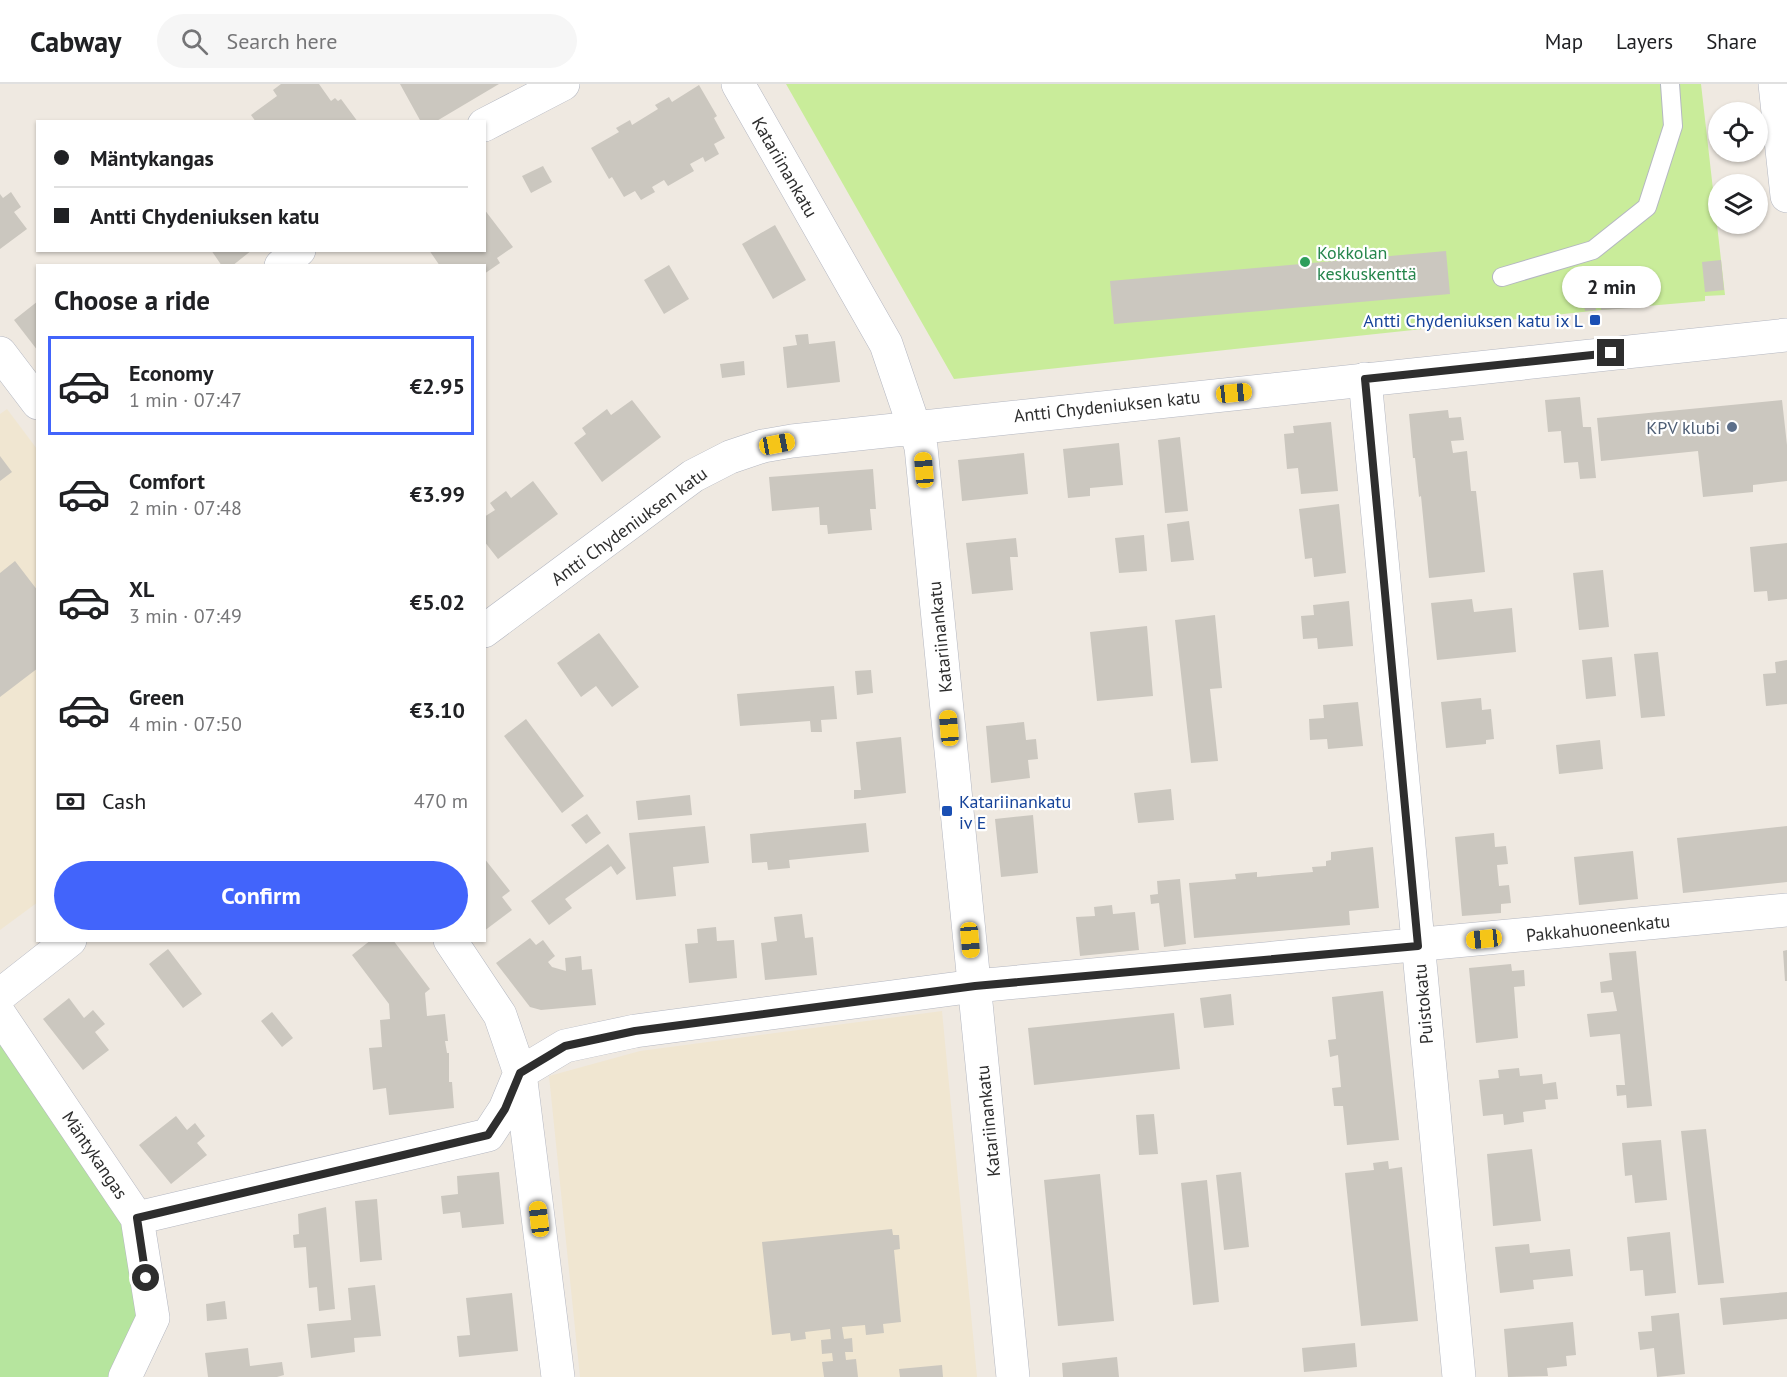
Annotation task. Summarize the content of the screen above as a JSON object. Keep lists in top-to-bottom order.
{
  "streets": {
    "street": [
      "Katariinankatu",
      "Antti Chydeniuksen katu",
      "Pakkahuoneenkatu",
      "Puistokatu",
      "Mäntykangas"
    ]
  },
  "crossings": [
    ["Katariinankatu", "Antti Chydeniuksen katu"],
    ["Katariinankatu", "Pakkahuoneenkatu"],
    ["Antti Chydeniuksen katu", "Puistokatu"],
    ["Pakkahuoneenkatu", "Puistokatu"]
  ],
  "places": {
    "other": ["Kokkolan keskuskenttä", "KPV klubi"],
    "transit": ["Antti Chydeniuksen katu ix L", "Katariinankatu iv E"]
  },
  "page": {
    "header": "Cabway",
    "search": "Search here",
    "nav": ["Map", "Layers", "Share"],
    "banner": ["Mäntykangas", "Antti Chydeniuksen katu"],
    "heading": "Choose a ride",
    "bubble": "2 min",
    "list": [
      {
        "name": "Economy",
        "note": "1 min · 07:47",
        "value": "€2.95"
      },
      {
        "name": "Comfort",
        "note": "2 min · 07:48",
        "value": "€3.99"
      },
      {
        "name": "XL",
        "note": "3 min · 07:49",
        "value": "€5.02"
      },
      {
        "name": "Green",
        "note": "4 min · 07:50",
        "value": "€3.10"
      }
    ],
    "pay": ["Cash", "470 m"],
    "buttons": "Confirm"
  }
}
